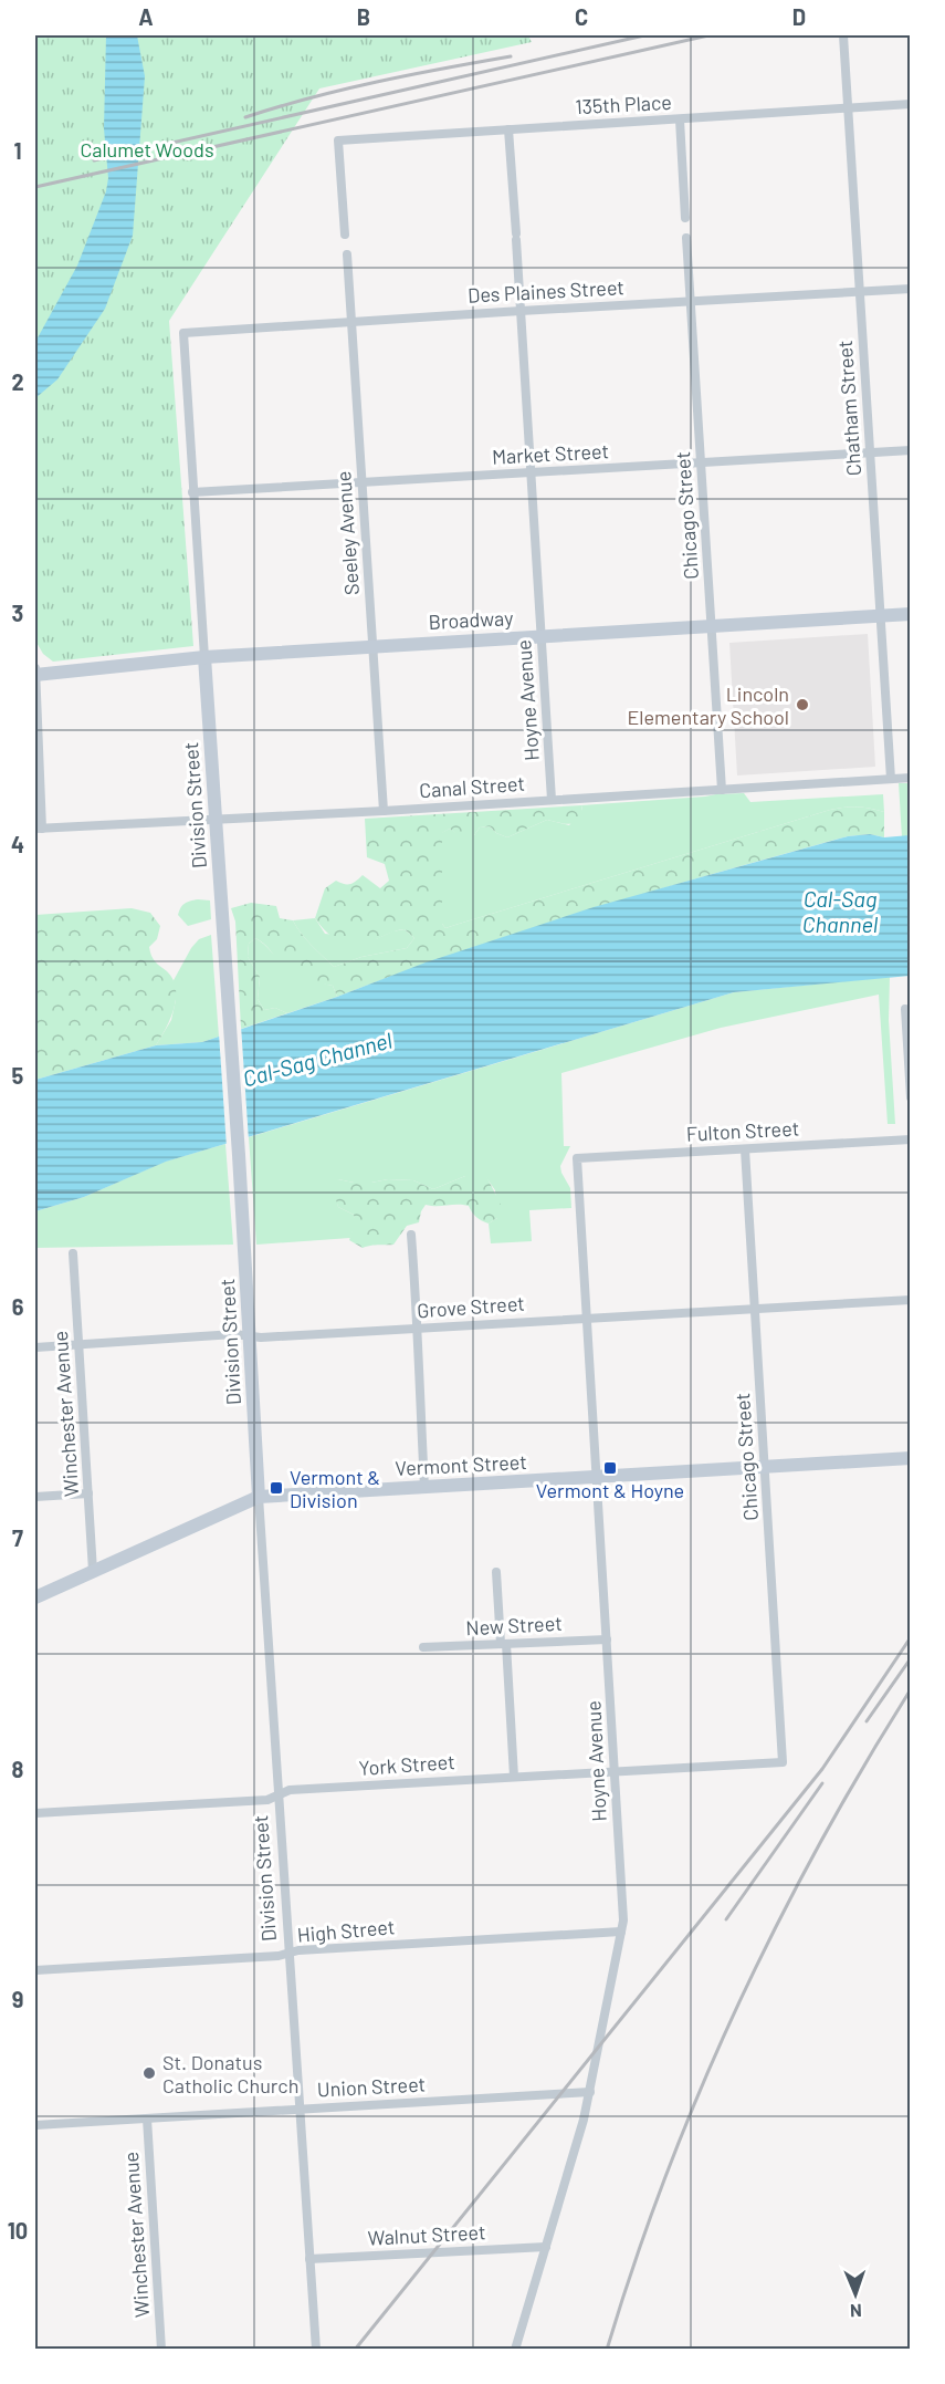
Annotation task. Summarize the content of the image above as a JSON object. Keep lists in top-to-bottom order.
{
  "streets": {
    "street": [
      "135th Place",
      "Des Plaines Street",
      "Chatham Street",
      "Market Street",
      "Chicago Street",
      "Seeley Avenue",
      "Broadway",
      "Hoyne Avenue",
      "Canal Street",
      "Division Street",
      "Fulton Street",
      "Grove Street",
      "Winchester Avenue",
      "Vermont Street",
      "New Street",
      "York Street",
      "High Street",
      "Union Street",
      "Walnut Street"
    ]
  },
  "crossings": [
    ["135th Place", "Chatham Street"],
    ["135th Place", "Hoyne Avenue"],
    ["Des Plaines Street", "Chatham Street"],
    ["Des Plaines Street", "Chicago Street"],
    ["Des Plaines Street", "Seeley Avenue"],
    ["Des Plaines Street", "Hoyne Avenue"],
    ["Des Plaines Street", "Division Street"],
    ["Chatham Street", "Market Street"],
    ["Chatham Street", "Broadway"],
    ["Chatham Street", "Canal Street"],
    ["Market Street", "Chicago Street"],
    ["Market Street", "Seeley Avenue"],
    ["Market Street", "Hoyne Avenue"],
    ["Market Street", "Division Street"],
    ["Chicago Street", "Broadway"],
    ["Chicago Street", "Canal Street"],
    ["Chicago Street", "Fulton Street"],
    ["Chicago Street", "Grove Street"],
    ["Chicago Street", "Vermont Street"],
    ["Chicago Street", "York Street"],
    ["Seeley Avenue", "Broadway"],
    ["Seeley Avenue", "Canal Street"],
    ["Broadway", "Hoyne Avenue"],
    ["Broadway", "Division Street"],
    ["Hoyne Avenue", "Canal Street"],
    ["Hoyne Avenue", "Fulton Street"],
    ["Hoyne Avenue", "Grove Street"],
    ["Hoyne Avenue", "Vermont Street"],
    ["Hoyne Avenue", "New Street"],
    ["Hoyne Avenue", "York Street"],
    ["Hoyne Avenue", "High Street"],
    ["Hoyne Avenue", "Union Street"],
    ["Hoyne Avenue", "Walnut Street"],
    ["Canal Street", "Division Street"],
    ["Division Street", "Grove Street"],
    ["Division Street", "Vermont Street"],
    ["Division Street", "York Street"],
    ["Division Street", "High Street"],
    ["Division Street", "Union Street"],
    ["Division Street", "Walnut Street"],
    ["Grove Street", "Winchester Avenue"],
    ["Winchester Avenue", "Vermont Street"],
    ["Winchester Avenue", "Union Street"]
  ],
  "water": ["Cal-Sag Channel"],
  "parks": ["Calumet Woods"],
  "places": {
    "other": ["Lincoln Elementary School", "St. Donatus Catholic Church"],
    "transit": ["Vermont & Hoyne", "Vermont & Division"]
  },
  "north": "bottom",
  "grid": {
    "columns": [
      "A",
      "B",
      "C",
      "D"
    ],
    "rows": [
      "1",
      "2",
      "3",
      "4",
      "5",
      "6",
      "7",
      "8",
      "9",
      "10"
    ]
  }
}
